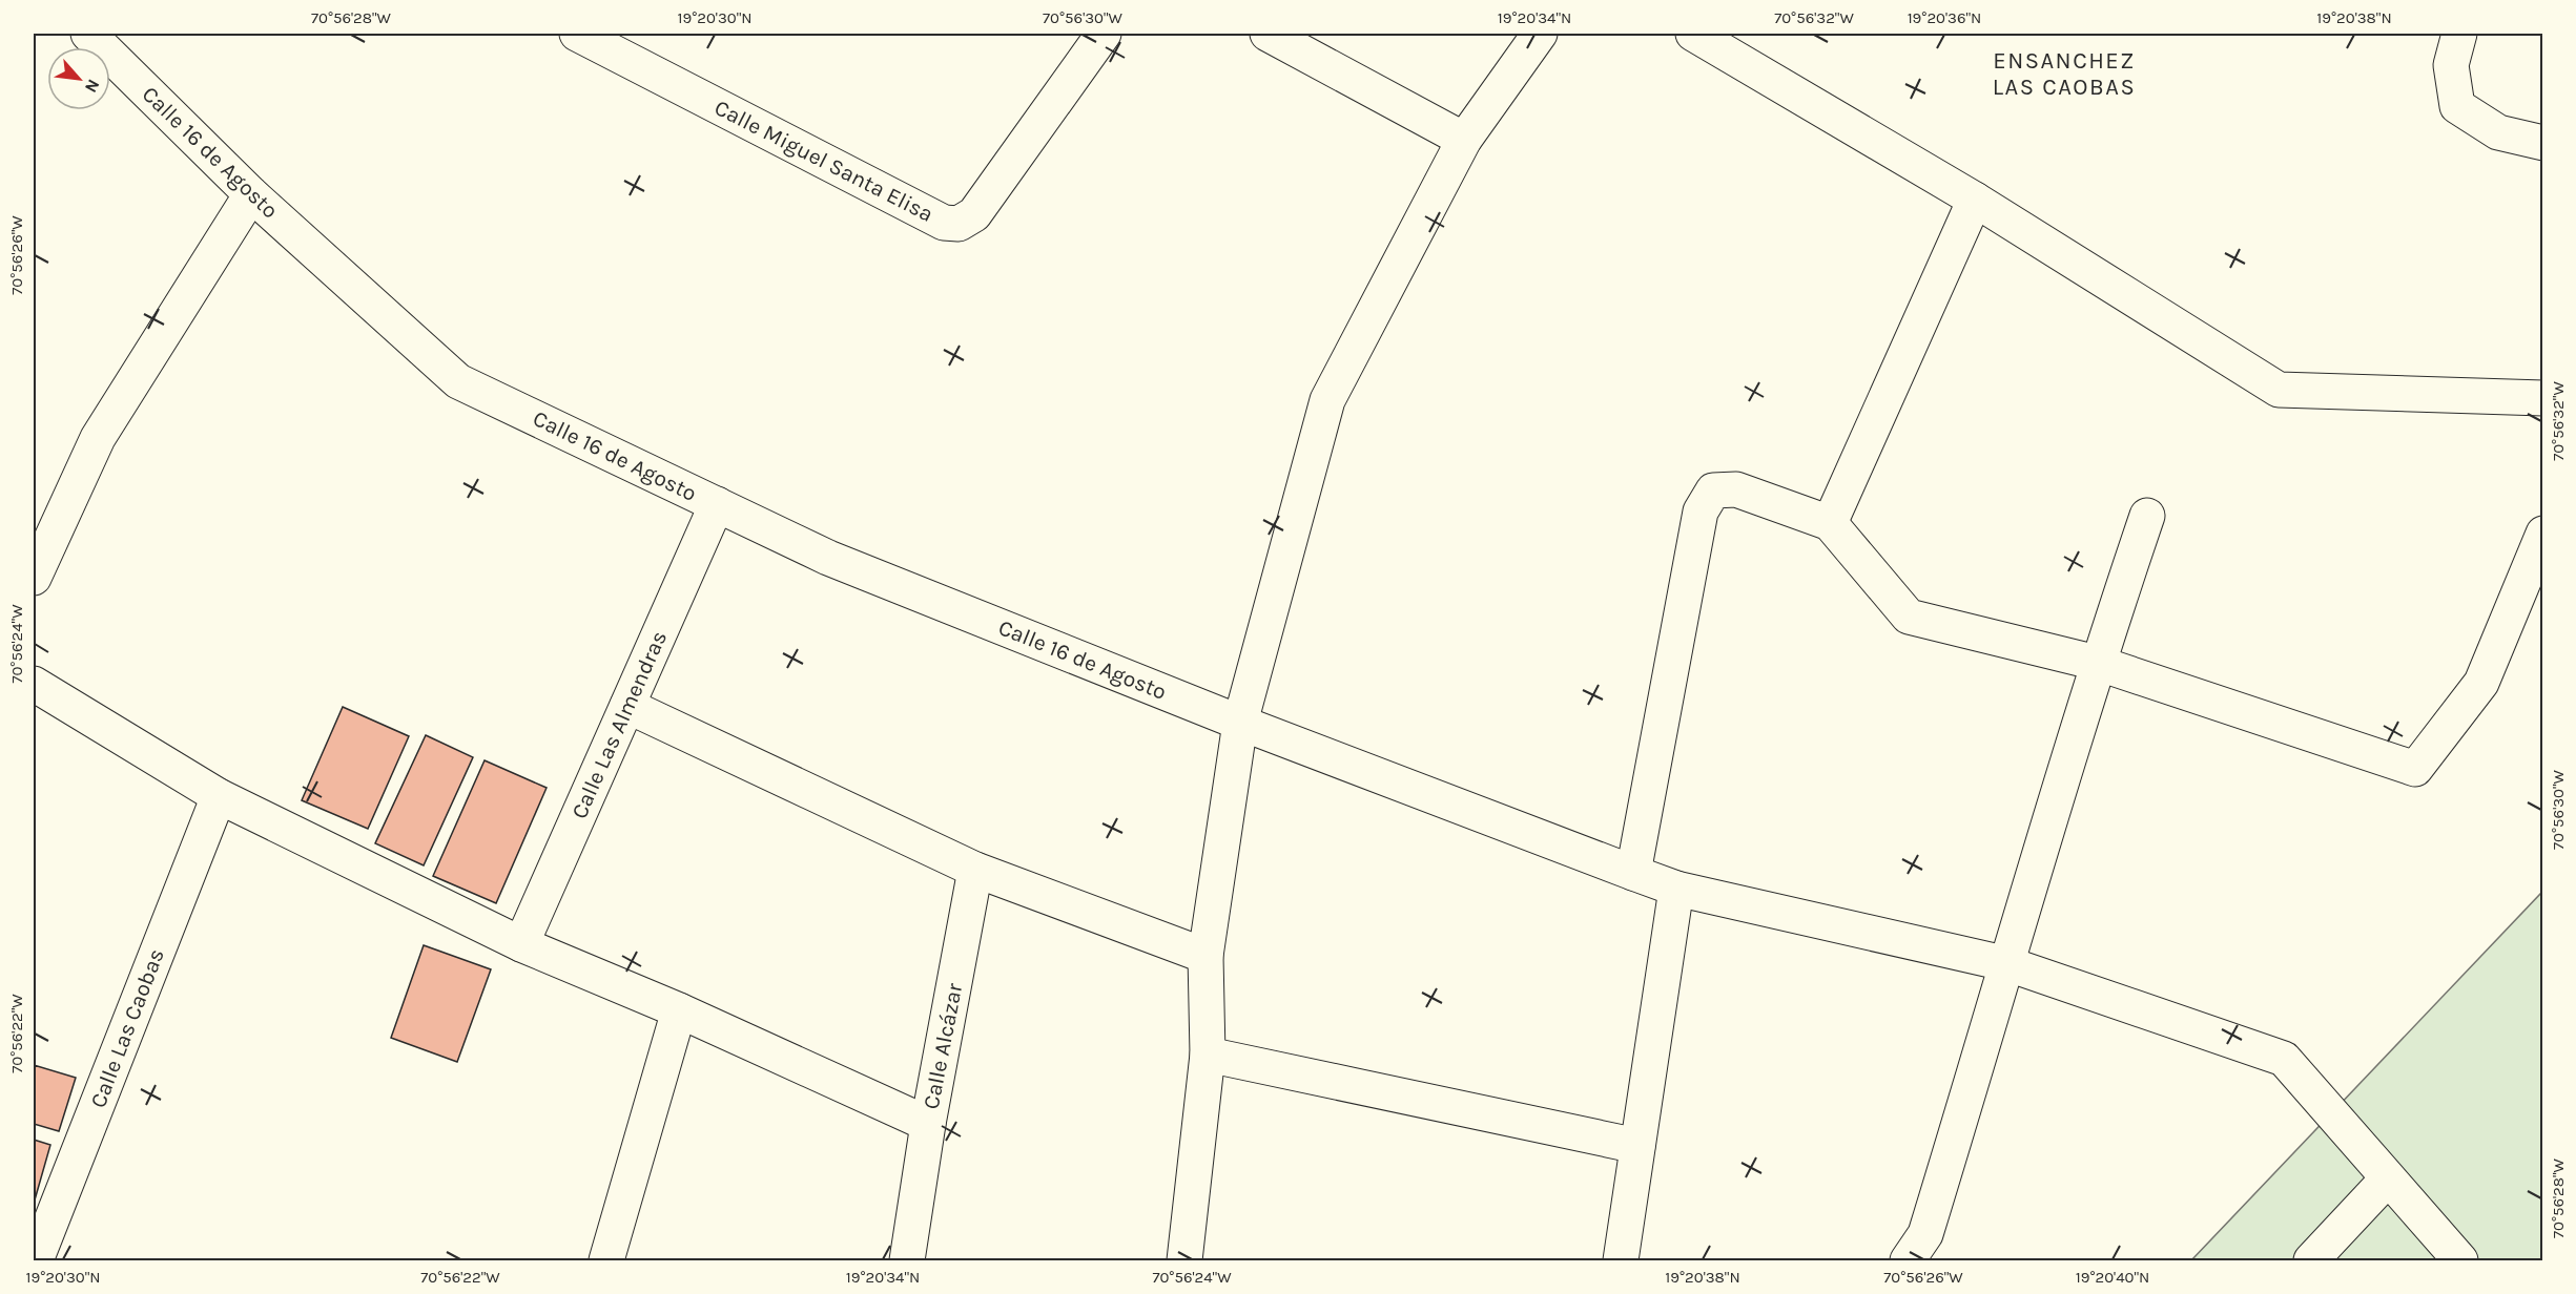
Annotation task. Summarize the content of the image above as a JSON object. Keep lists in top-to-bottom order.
{
  "streets": {
    "street": [
      "Calle 16 de Agosto",
      "Calle Miguel Santa Elisa",
      "Calle Las Almendras",
      "Calle Las Caobas",
      "Calle Alcázar"
    ]
  },
  "crossings": [
    ["Calle 16 de Agosto", "Calle Las Almendras"]
  ],
  "districts": ["ENSANCHEZ LAS CAOBAS"],
  "north": "bottom right",
  "coordinates": [
    "70°56'28\"W",
    "19°20'30\"N",
    "70°56'30\"W",
    "19°20'34\"N",
    "70°56'32\"W",
    "19°20'36\"N",
    "19°20'38\"N",
    "70°56'26\"W",
    "70°56'24\"W",
    "70°56'22\"W",
    "19°20'40\"N"
  ]
}
